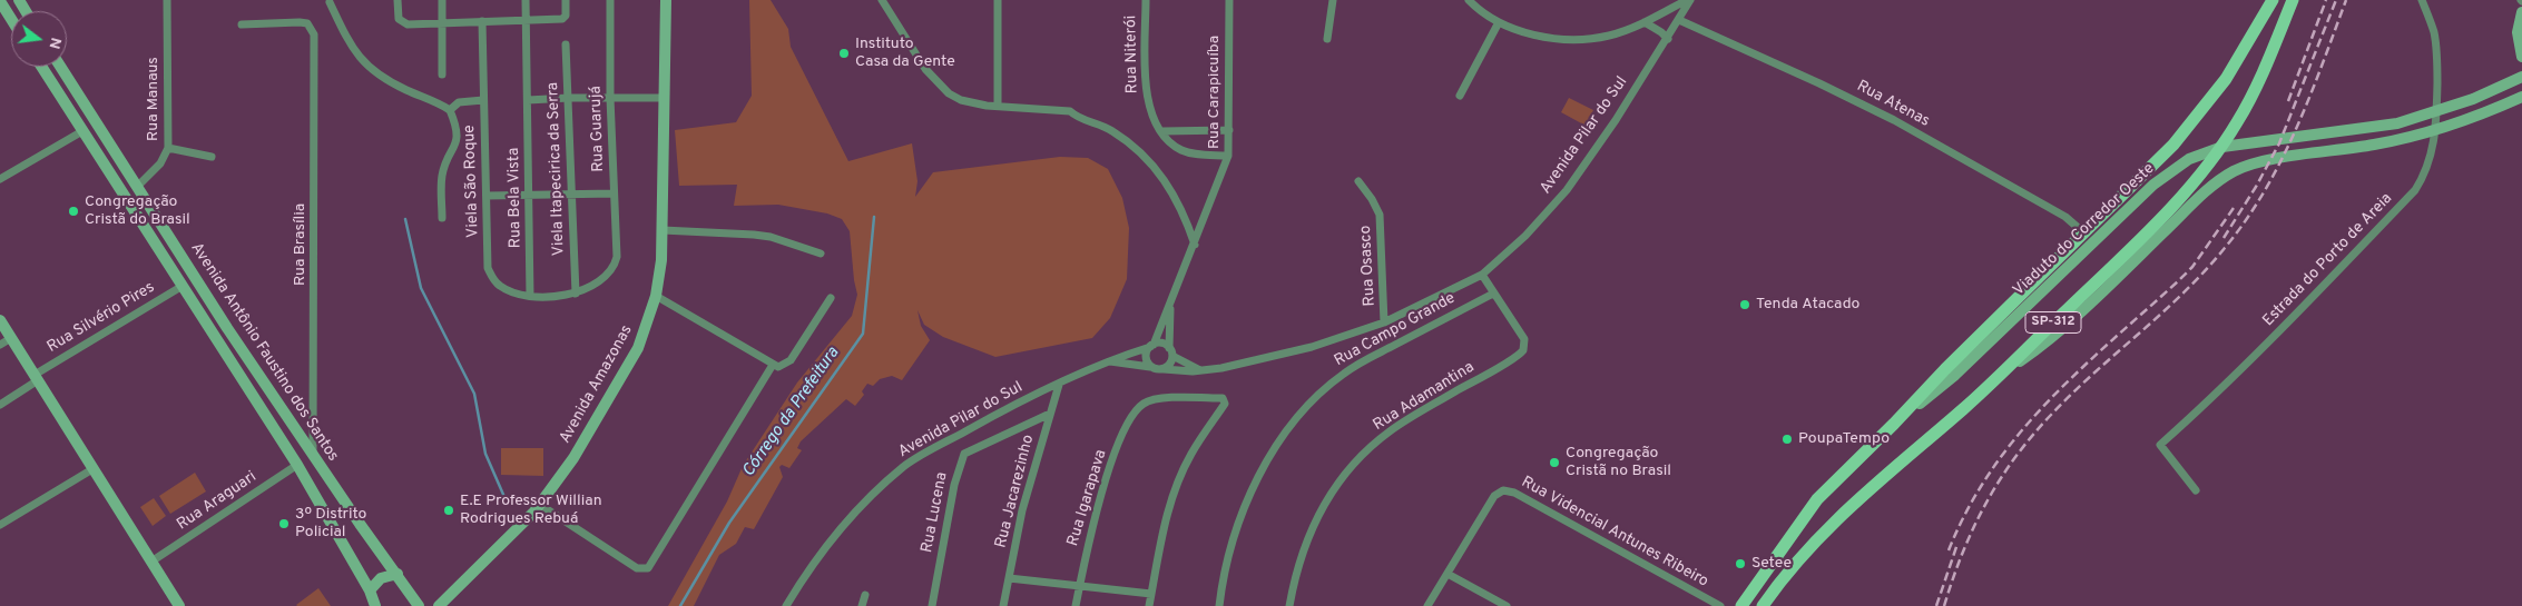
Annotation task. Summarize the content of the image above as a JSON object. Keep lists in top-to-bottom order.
{
  "streets": {
    "main road": [
      "Viaduto do Corredor Oeste",
      "SP-312",
      "Avenida Antônio Faustino dos Santos",
      "Avenida Amazonas"
    ],
    "street": [
      "Rua Niterói",
      "Rua Carapicuíba",
      "Rua Manaus",
      "Rua Atenas",
      "Rua Guarujá",
      "Avenida Pilar do Sul",
      "Viela Itapecirica da Serra",
      "Viela São Roque",
      "Rua Bela Vista",
      "Rua Brasília",
      "Estrada do Porto de Areia",
      "Rua Osasco",
      "Rua Silvério Pires",
      "Rua Campo Grande",
      "Rua Adamantina",
      "Rua Jacarezinho",
      "Rua Igarapava",
      "Rua Araguari",
      "Rua Lucena",
      "Rua Videncial Antunes Ribeiro"
    ]
  },
  "crossings": [
    ["Rua Niterói", "Rua Carapicuíba"],
    ["Rua Carapicuíba", "Avenida Pilar do Sul"],
    ["Rua Manaus", "Avenida Antônio Faustino dos Santos"],
    ["Rua Atenas", "Avenida Pilar do Sul"],
    ["Rua Atenas", "Viaduto do Corredor Oeste"],
    ["Rua Atenas", "SP-312"],
    ["Rua Guarujá", "Viela Itapecirica da Serra"],
    ["Avenida Pilar do Sul", "Rua Osasco"],
    ["Avenida Pilar do Sul", "Rua Jacarezinho"],
    ["Viela São Roque", "Rua Bela Vista"],
    ["Viaduto do Corredor Oeste", "SP-312"],
    ["Rua Brasília", "Avenida Antônio Faustino dos Santos"],
    ["Rua Silvério Pires", "Avenida Antônio Faustino dos Santos"],
    ["Rua Campo Grande", "Rua Adamantina"],
    ["Avenida Antônio Faustino dos Santos", "Avenida Amazonas"],
    ["Avenida Antônio Faustino dos Santos", "Rua Araguari"],
    ["Rua Jacarezinho", "Rua Lucena"]
  ],
  "water": ["Córrego da Prefeitura"],
  "places": [
    "Instituto Casa da Gente",
    "Congregação Cristã do Brasil",
    "Tenda Atacado",
    "PoupaTempo",
    "Congregação Cristã no Brasil",
    "E.E Professor Willian Rodrigues Rebuá",
    "3º Distrito Policial",
    "Setee"
  ],
  "north": "right"
}
